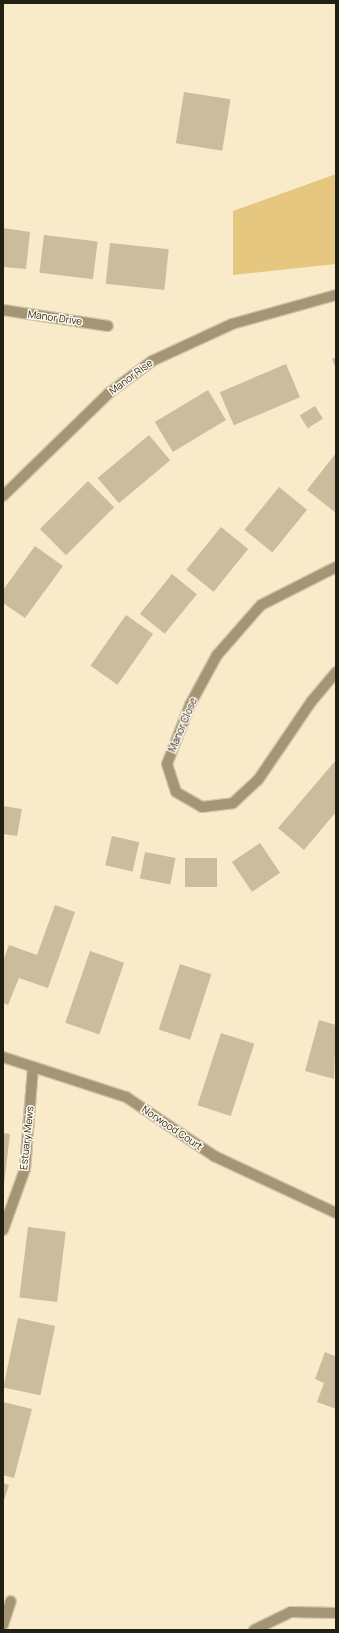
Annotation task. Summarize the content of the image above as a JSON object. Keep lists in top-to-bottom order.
{
  "streets": {
    "street": [
      "Manor Drive",
      "Manor Rise",
      "Manor Close",
      "Norwood Court",
      "Estuary Mews"
    ]
  },
  "crossings": [
    ["Norwood Court", "Estuary Mews"]
  ]
}
